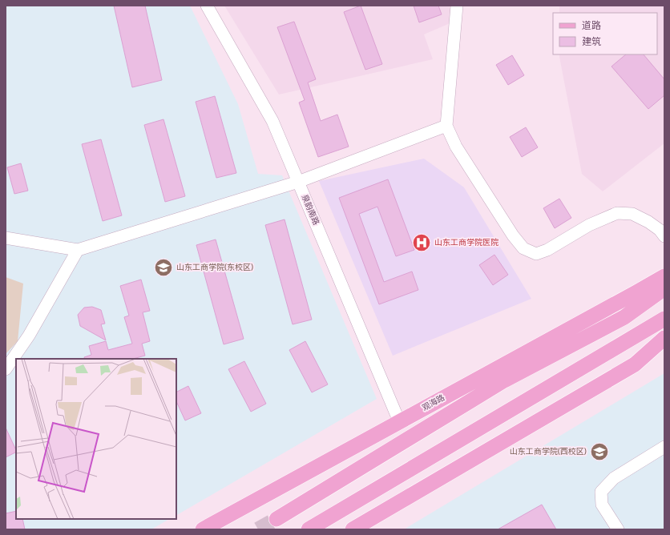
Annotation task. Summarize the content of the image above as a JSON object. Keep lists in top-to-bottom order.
{
  "streets": {
    "main road": ["观海路"],
    "street": ["泉韵南路"]
  },
  "crossings": [
    ["泉韵南路", "观海路"]
  ],
  "places": {
    "hospital": ["山东工商学院医院"],
    "school or university": ["山东工商学院(东校区)", "山东工商学院(西校区)"]
  },
  "legend": ["道路", "建筑"]
}
